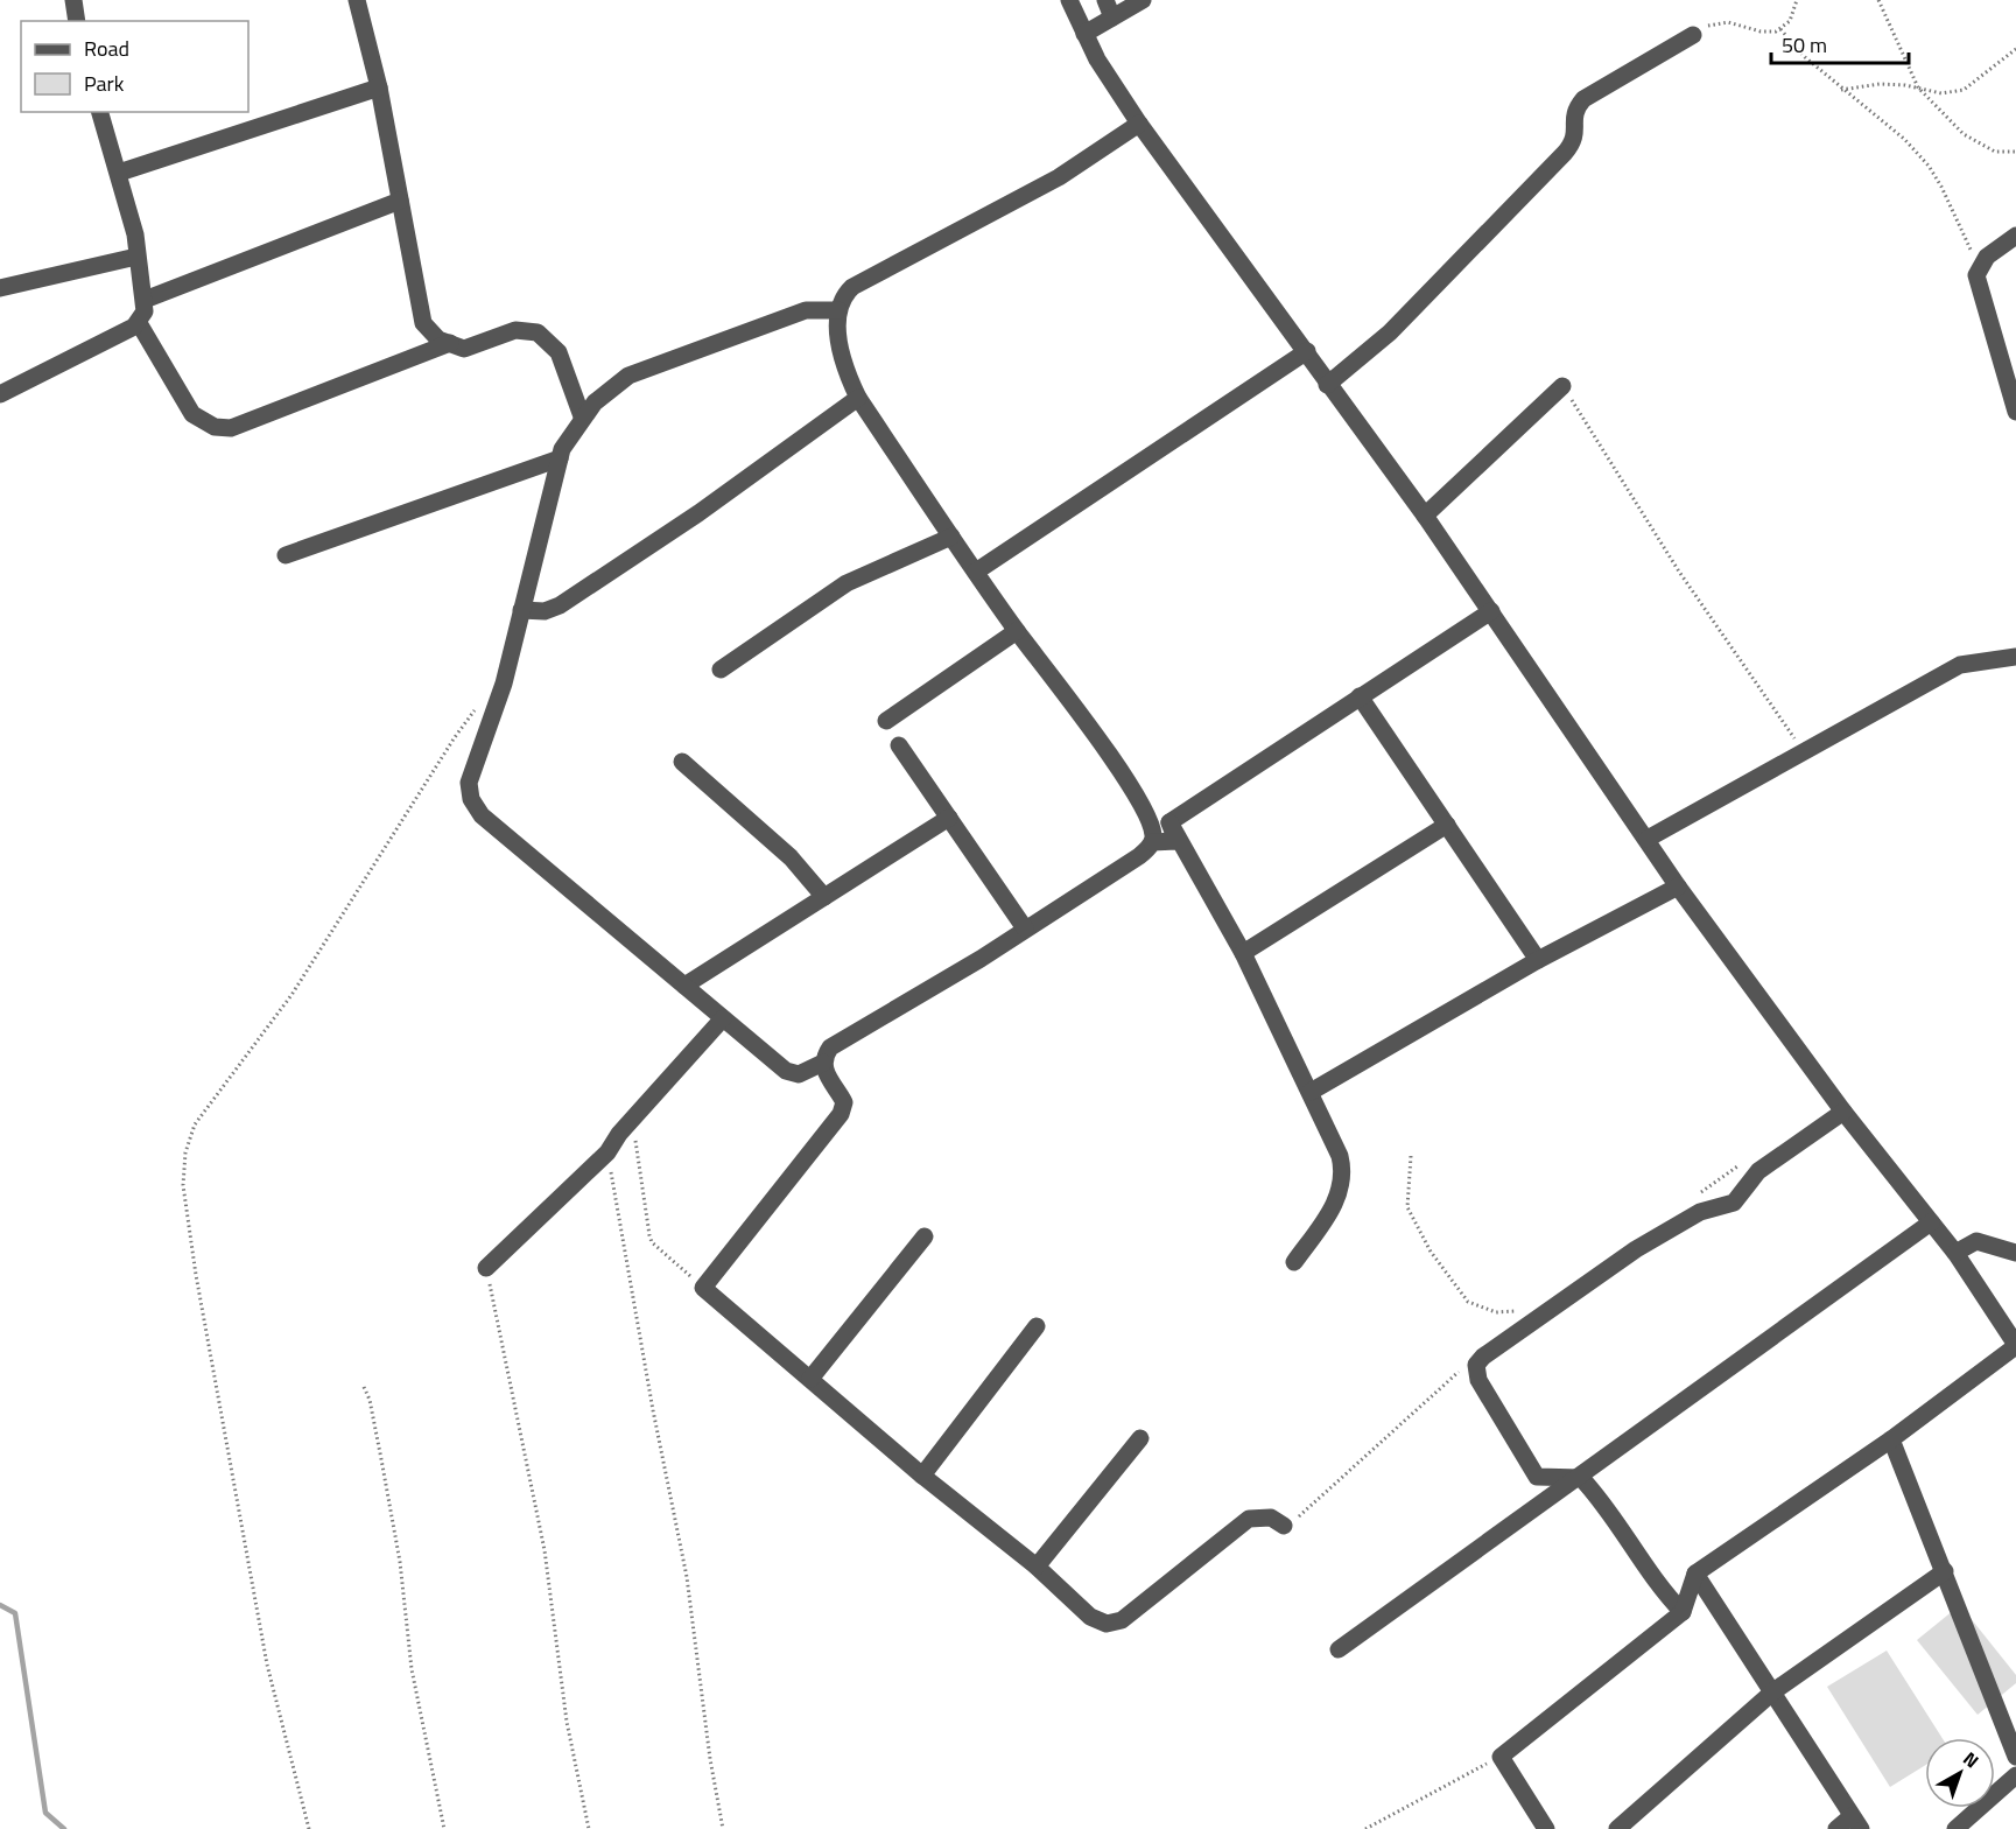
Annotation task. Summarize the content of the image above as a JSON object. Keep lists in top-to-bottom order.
{
  "legend": ["Road", "Park"],
  "scale_bar": "50 m",
  "north": "top right"
}
